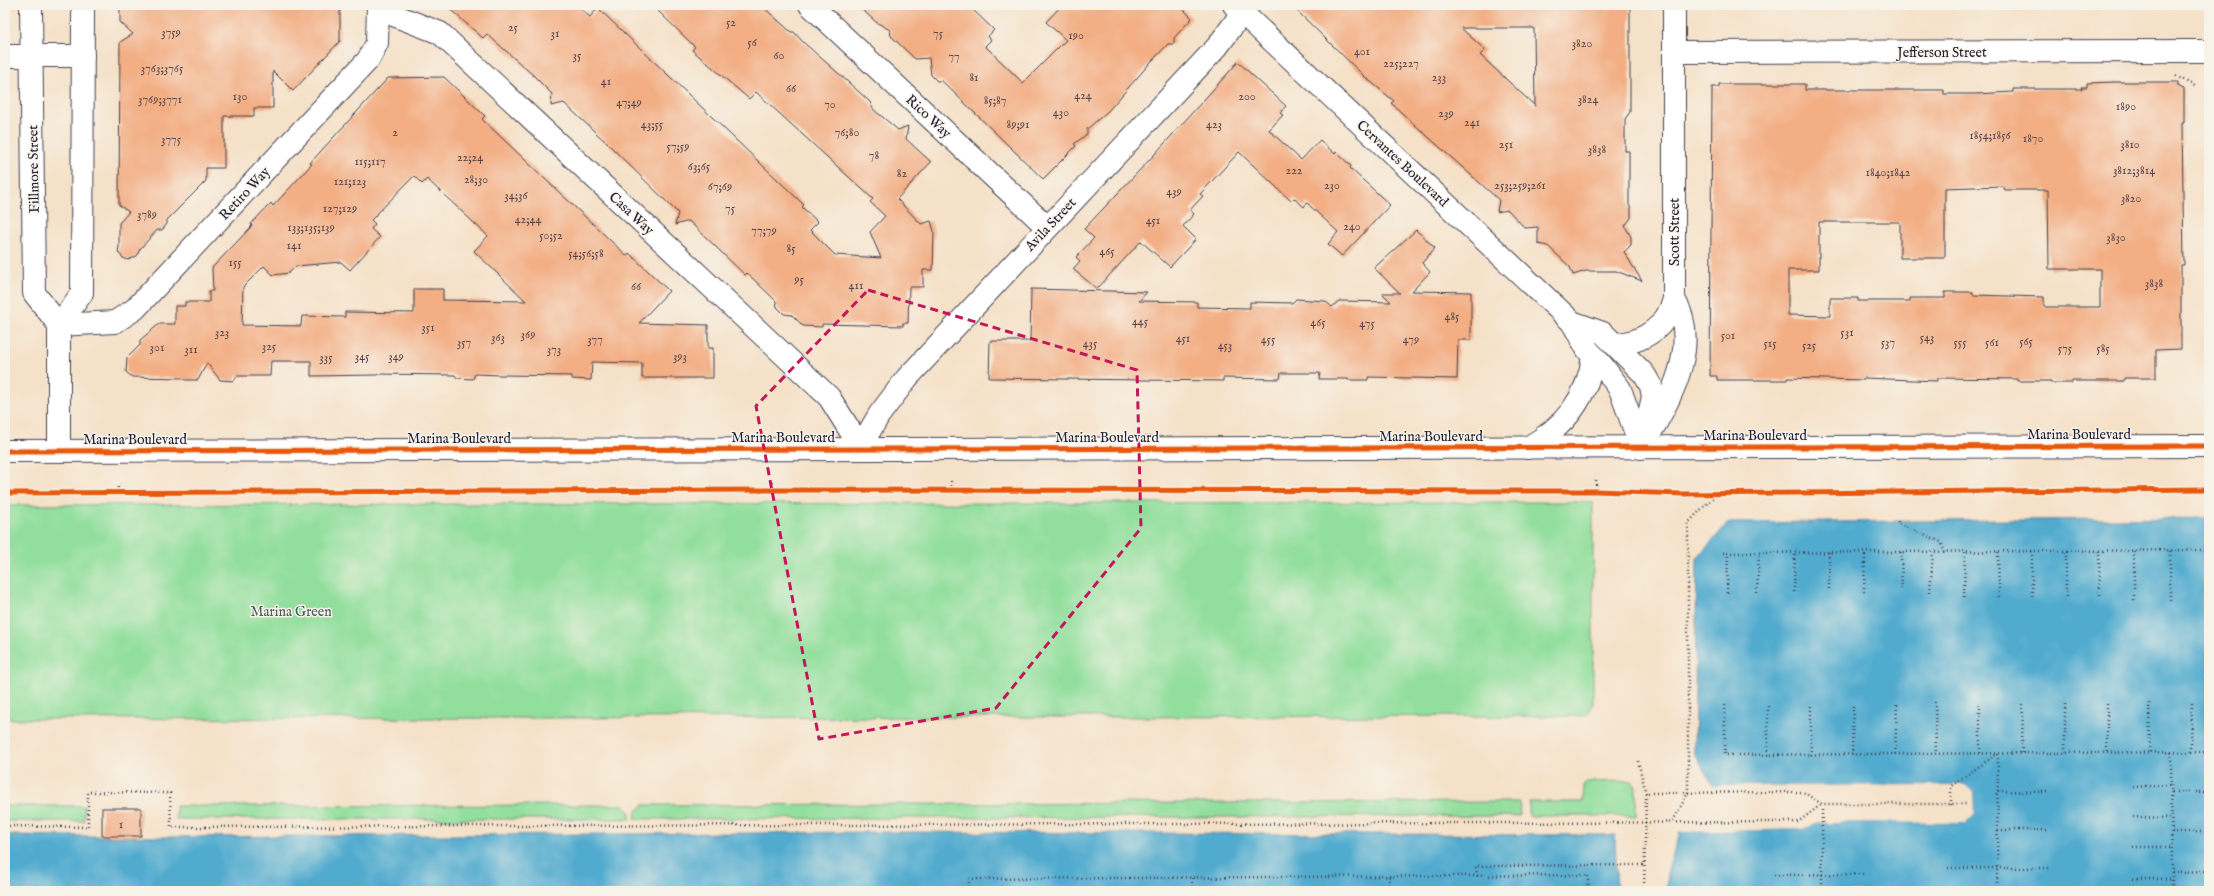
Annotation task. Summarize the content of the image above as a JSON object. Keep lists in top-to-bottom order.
{
  "streets": {
    "street": [
      "Jefferson Street",
      "Rico Way",
      "Cervantes Boulevard",
      "Fillmore Street",
      "Retiro Way",
      "Casa Way",
      "Avila Street",
      "Scott Street",
      "Marina Boulevard"
    ]
  },
  "crossings": [
    ["Jefferson Street", "Scott Street"],
    ["Rico Way", "Avila Street"],
    ["Cervantes Boulevard", "Avila Street"],
    ["Cervantes Boulevard", "Scott Street"],
    ["Cervantes Boulevard", "Marina Boulevard"],
    ["Fillmore Street", "Retiro Way"],
    ["Retiro Way", "Casa Way"],
    ["Casa Way", "Avila Street"],
    ["Casa Way", "Marina Boulevard"],
    ["Avila Street", "Marina Boulevard"],
    ["Scott Street", "Marina Boulevard"]
  ],
  "parks": ["Marina Green"],
  "house_numbers": [
    "52",
    "25",
    "3759",
    "31",
    "75",
    "190",
    "56",
    "3820",
    "401",
    "35",
    "60",
    "77",
    "225;227",
    "3763;3765",
    "81",
    "233",
    "41",
    "66",
    "424",
    "130",
    "200",
    "3769;3771",
    "3824",
    "85;87",
    "47;49",
    "70",
    "1890",
    "430",
    "239",
    "241",
    "43;55",
    "89;91",
    "423",
    "2",
    "76;80",
    "1854;1856",
    "1870",
    "3775",
    "251",
    "3810",
    "57;59",
    "3838",
    "78",
    "22;24",
    "115;117",
    "63;65",
    "222",
    "3812;3814",
    "1840;1842",
    "82",
    "28;30",
    "121;123",
    "230",
    "253;259;261",
    "67;69",
    "439",
    "34;36",
    "3820",
    "127;129",
    "75",
    "3789",
    "42;44",
    "451",
    "240",
    "133;135;139",
    "77;79",
    "50;52",
    "3830",
    "141",
    "85",
    "465",
    "54;56;58",
    "155",
    "95",
    "3838",
    "411",
    "66",
    "485",
    "445",
    "465",
    "475",
    "351",
    "323",
    "531",
    "369",
    "501",
    "363",
    "543",
    "451",
    "377",
    "455",
    "479",
    "565",
    "357",
    "537",
    "555",
    "561",
    "435",
    "515",
    "453",
    "525",
    "325",
    "301",
    "575",
    "585",
    "311",
    "373",
    "345",
    "349",
    "393",
    "335",
    "1"
  ]
}
